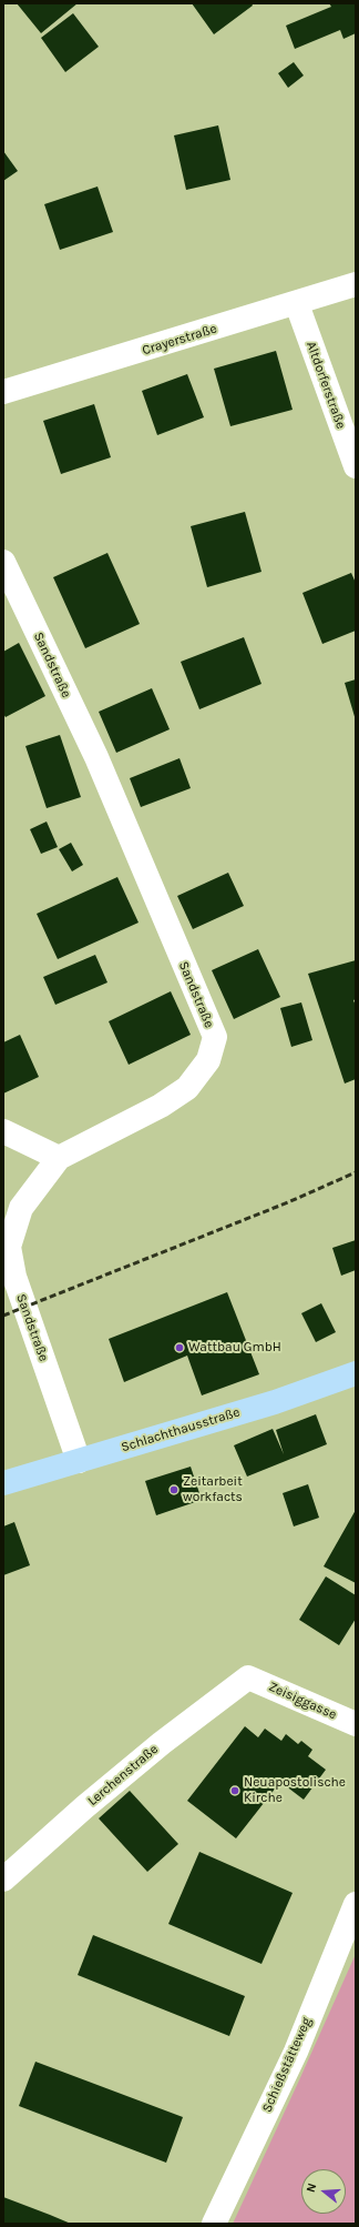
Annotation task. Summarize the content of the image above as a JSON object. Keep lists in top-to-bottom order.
{
  "streets": {
    "main road": ["Schlachthausstraße"],
    "street": [
      "Crayerstraße",
      "Altdorferstraße",
      "Sandstraße",
      "Zeisiggasse",
      "Lerchenstraße",
      "Schießstätteweg"
    ]
  },
  "crossings": [
    ["Crayerstraße", "Altdorferstraße"],
    ["Sandstraße", "Schlachthausstraße"],
    ["Zeisiggasse", "Lerchenstraße"]
  ],
  "places": ["Wattbau GmbH", "Zeitarbeit workfacts", "Neuapostolische Kirche"],
  "north": "left"
}
